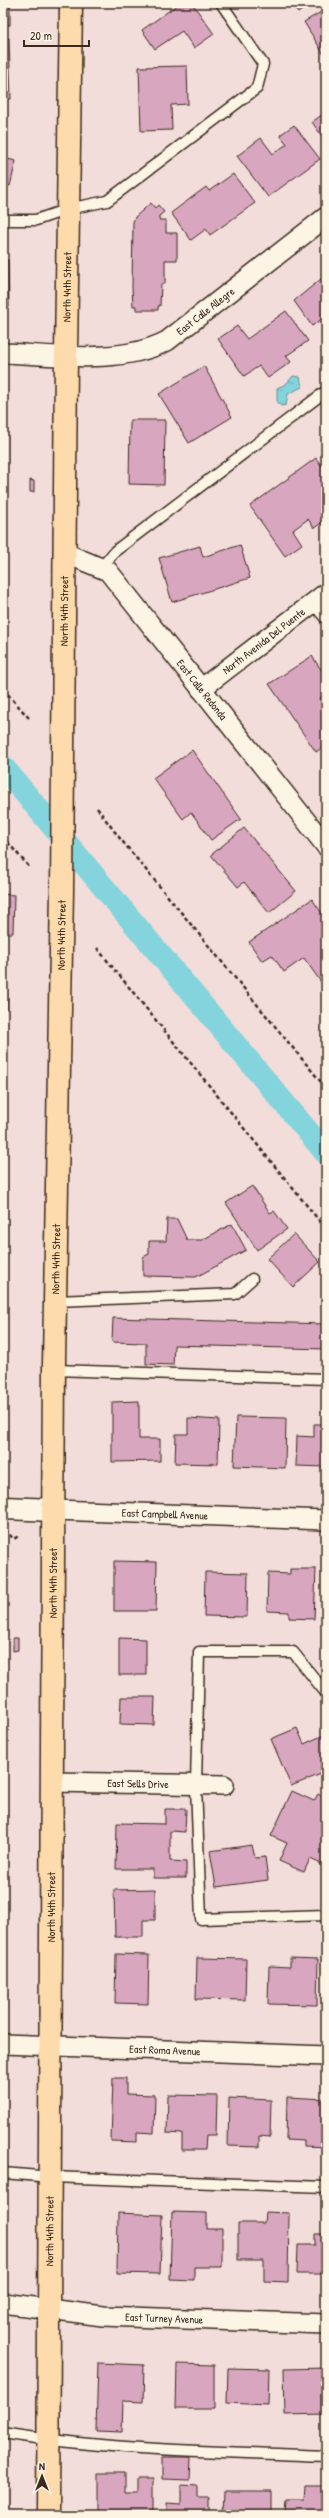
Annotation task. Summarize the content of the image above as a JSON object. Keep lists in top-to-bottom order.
{
  "streets": {
    "main road": ["North 44th Street"],
    "street": [
      "East Calle Allegre",
      "North Avenida Del Puente",
      "East Calle Redonda",
      "East Campbell Avenue",
      "East Sells Drive",
      "East Roma Avenue",
      "East Turney Avenue"
    ]
  },
  "crossings": [
    ["North 44th Street", "East Calle Allegre"],
    ["North 44th Street", "East Calle Redonda"],
    ["North 44th Street", "East Campbell Avenue"],
    ["North 44th Street", "East Sells Drive"],
    ["North 44th Street", "East Roma Avenue"],
    ["North 44th Street", "East Turney Avenue"],
    ["North Avenida Del Puente", "East Calle Redonda"]
  ],
  "scale_bar": "20 m",
  "north": "top"
}
